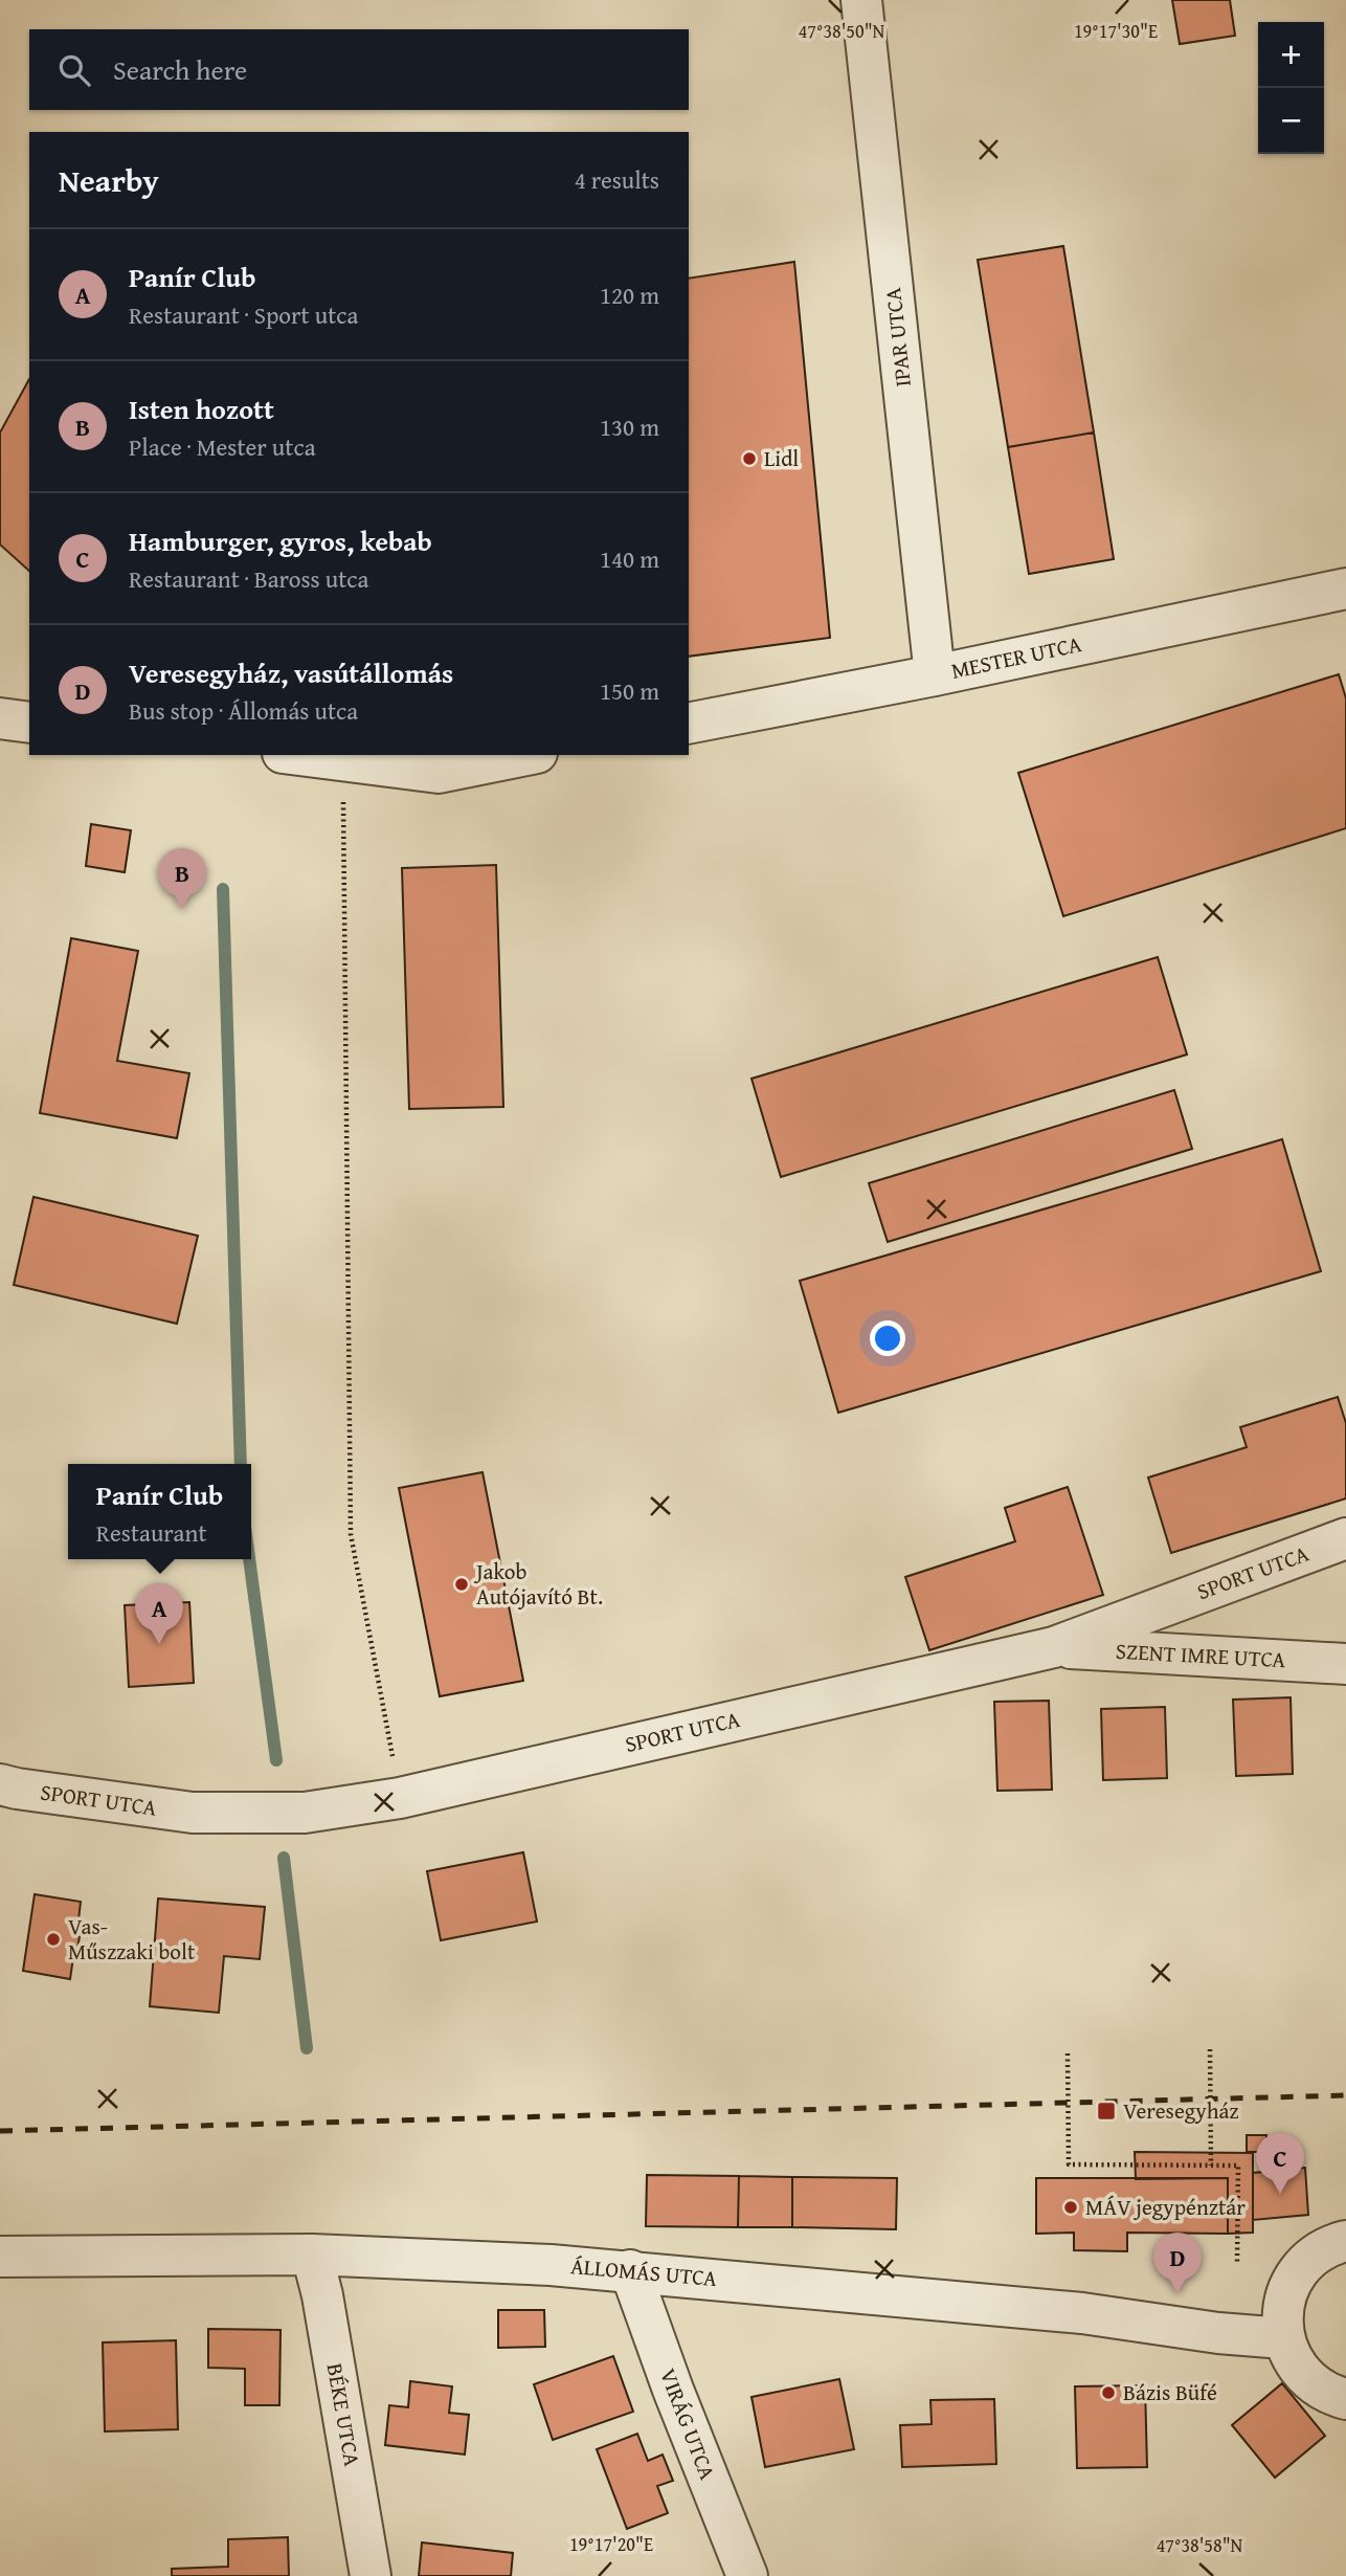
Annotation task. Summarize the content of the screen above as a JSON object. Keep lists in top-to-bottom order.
{
  "streets": {
    "street": [
      "IPAR UTCA",
      "MESTER UTCA",
      "SPORT UTCA",
      "SZENT IMRE UTCA",
      "ÁLLOMÁS UTCA",
      "BÉKE UTCA",
      "VIRÁG UTCA"
    ]
  },
  "crossings": [
    ["IPAR UTCA", "MESTER UTCA"],
    ["SPORT UTCA", "SZENT IMRE UTCA"],
    ["ÁLLOMÁS UTCA", "BÉKE UTCA"],
    ["ÁLLOMÁS UTCA", "VIRÁG UTCA"]
  ],
  "places": {
    "other": [
      "Lidl",
      "Jakob Autójavító Bt.",
      "Vas- Műszzaki bolt",
      "MÁV jegypénztár",
      "Bázis Büfé"
    ],
    "transit": ["Veresegyház"]
  },
  "page": {
    "map_buttons": ["+", "−"],
    "search": "Search here",
    "heading": ["Nearby", "4 results"],
    "list": [
      {
        "mark": "A",
        "name": "Panír Club",
        "note": "Restaurant · Sport utca",
        "value": "120 m"
      },
      {
        "mark": "B",
        "name": "Isten hozott",
        "note": "Place · Mester utca",
        "value": "130 m"
      },
      {
        "mark": "C",
        "name": "Hamburger, gyros, kebab",
        "note": "Restaurant · Baross utca",
        "value": "140 m"
      },
      {
        "mark": "D",
        "name": "Veresegyház, vasútállomás",
        "note": "Bus stop · Állomás utca",
        "value": "150 m"
      }
    ],
    "pins": [
      "B",
      "A",
      "C",
      "D"
    ],
    "popup": ["Panír Club", "Restaurant"]
  },
  "coordinates": [
    "47°38'50\"N",
    "19°17'30\"E",
    "19°17'20\"E",
    "47°38'58\"N"
  ]
}
